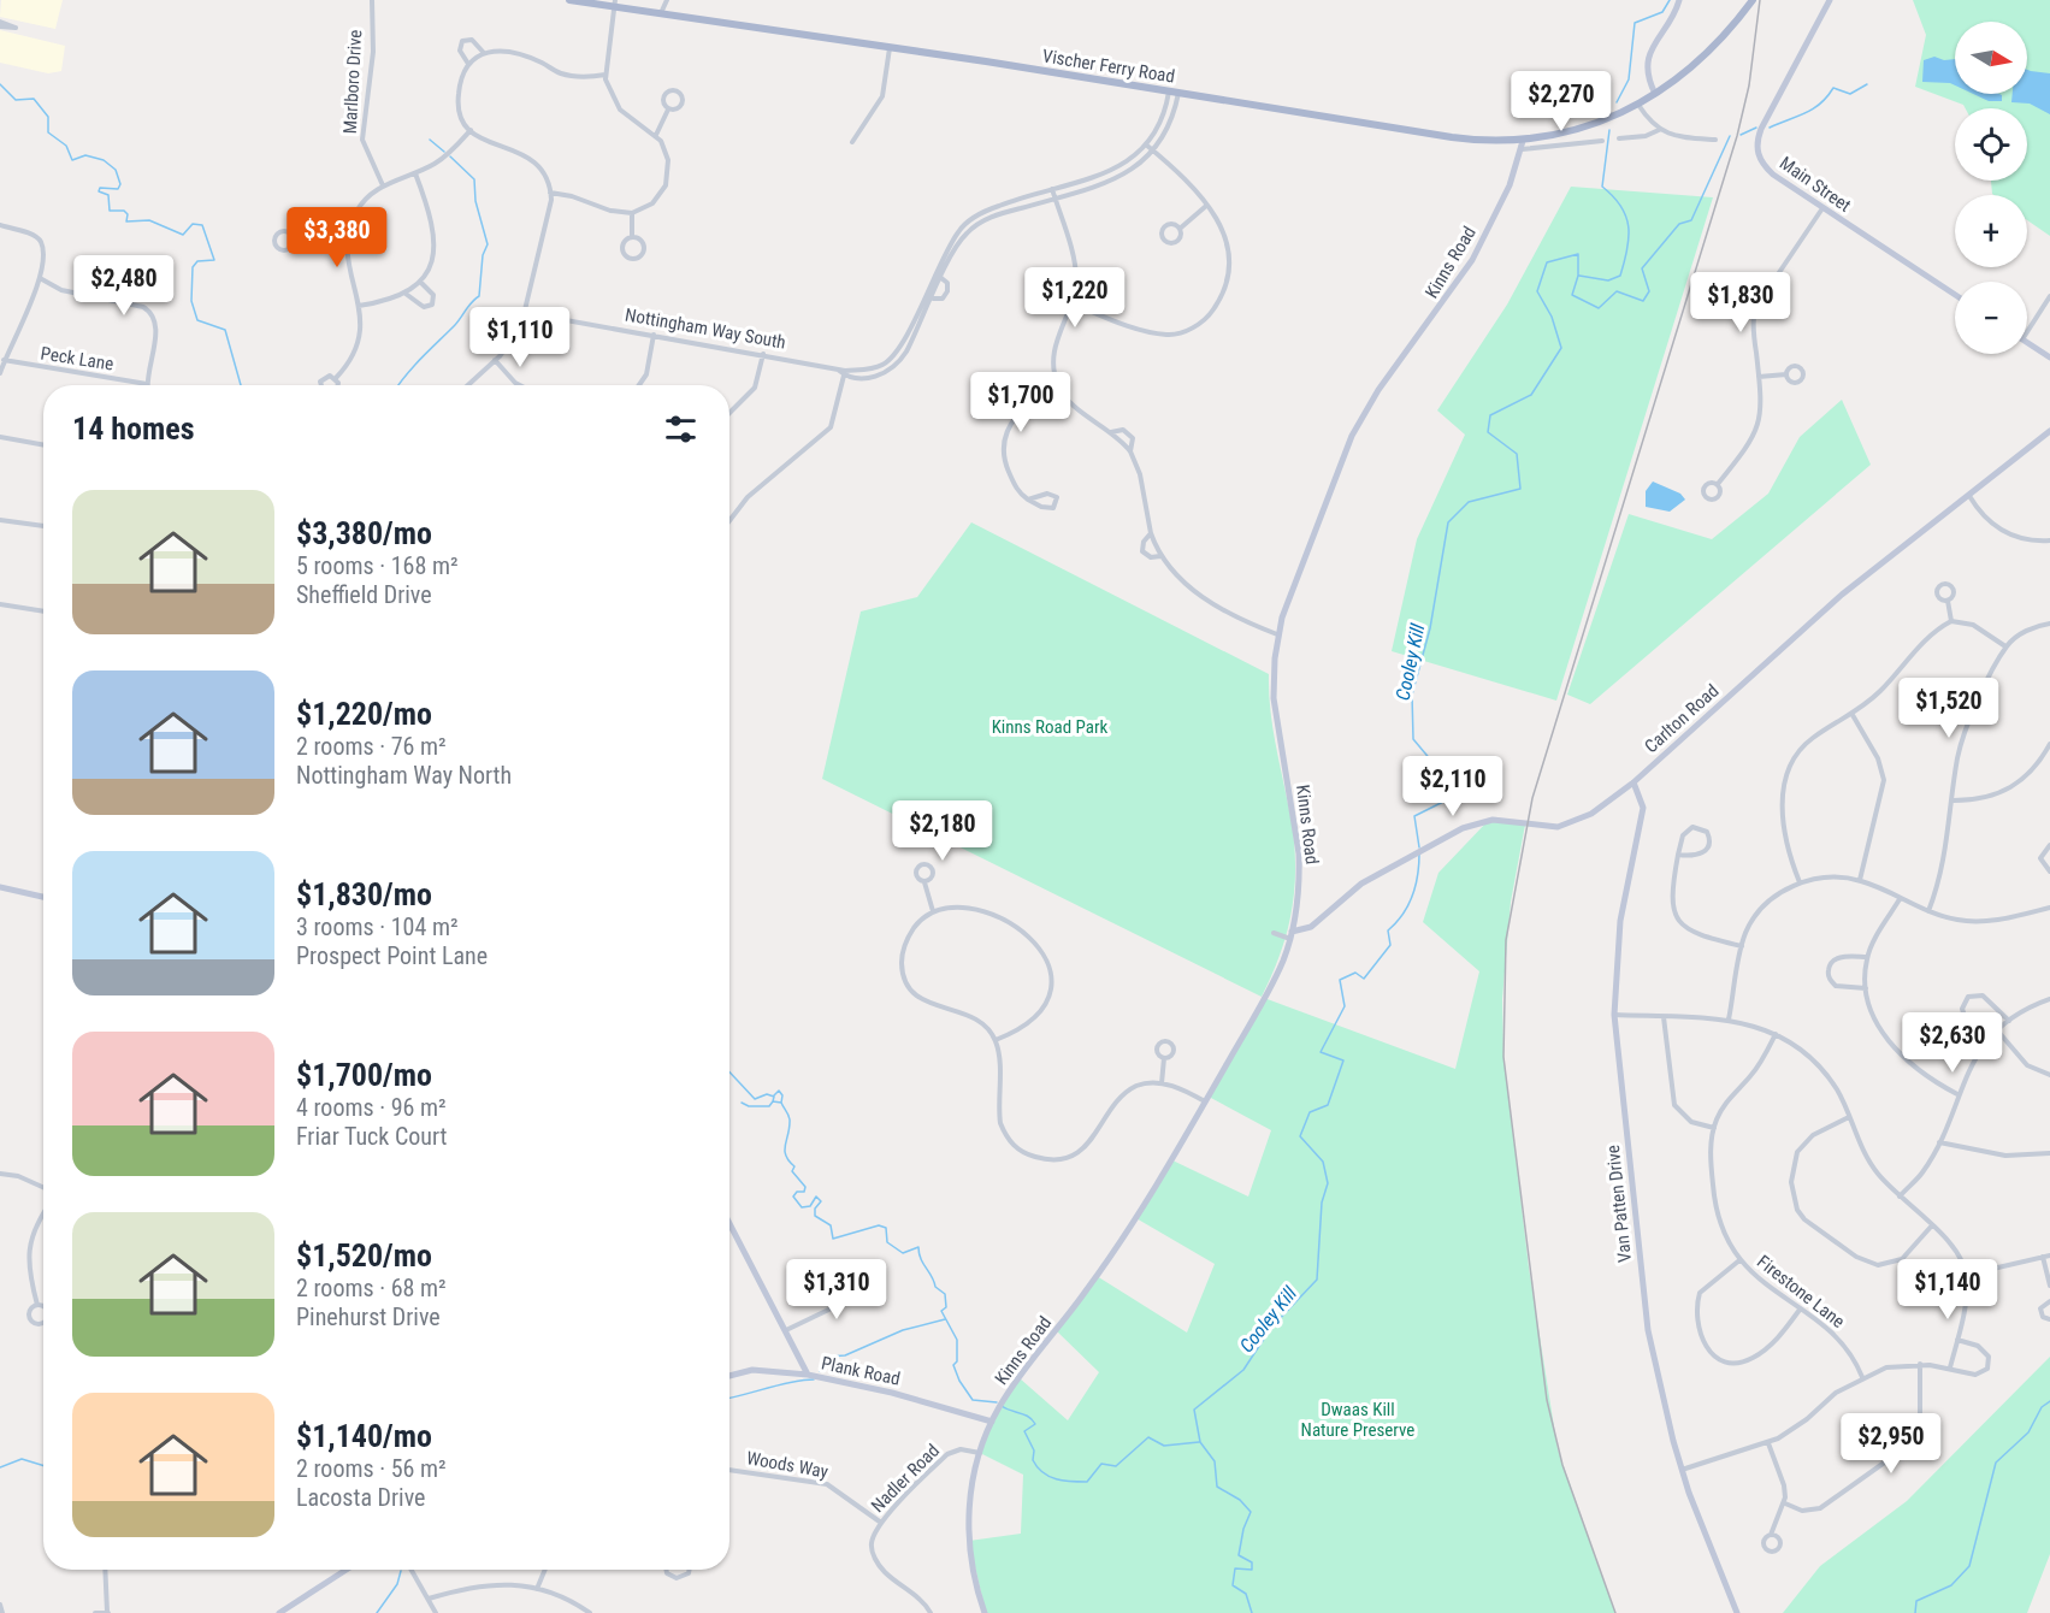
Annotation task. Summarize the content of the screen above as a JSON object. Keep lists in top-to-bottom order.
{
  "streets": {
    "main road": ["Vischer Ferry Road"],
    "street": [
      "Marlboro Drive",
      "Main Street",
      "Kinns Road",
      "Nottingham Way South",
      "Peck Lane",
      "Carlton Road",
      "Van Patten Drive",
      "Firestone Lane",
      "Plank Road",
      "Woods Way",
      "Nadler Road"
    ]
  },
  "crossings": [
    ["Vischer Ferry Road", "Kinns Road"],
    ["Vischer Ferry Road", "Nottingham Way South"],
    ["Kinns Road", "Carlton Road"],
    ["Kinns Road", "Plank Road"],
    ["Kinns Road", "Nadler Road"],
    ["Carlton Road", "Van Patten Drive"],
    ["Woods Way", "Nadler Road"]
  ],
  "water": ["Cooley Kill"],
  "parks": ["Kinns Road Park", "Dwaas Kill Nature Preserve"],
  "north": "right",
  "page": {
    "map_buttons": ["+", "−"],
    "price": [
      "$2,270",
      "$3,380",
      "$2,480",
      "$1,220",
      "$1,830",
      "$1,110",
      "$1,700",
      "$1,520",
      "$2,110",
      "$2,180",
      "$2,630",
      "$1,310",
      "$1,140",
      "$2,950"
    ],
    "heading": "14 homes",
    "list": [
      {
        "name": "$3,380/mo",
        "note": "5 rooms · 168 m² · Sheffield Drive"
      },
      {
        "name": "$1,220/mo",
        "note": "2 rooms · 76 m² · Nottingham Way North"
      },
      {
        "name": "$1,830/mo",
        "note": "3 rooms · 104 m² · Prospect Point Lane"
      },
      {
        "name": "$1,700/mo",
        "note": "4 rooms · 96 m² · Friar Tuck Court"
      },
      {
        "name": "$1,520/mo",
        "note": "2 rooms · 68 m² · Pinehurst Drive"
      },
      {
        "name": "$1,140/mo",
        "note": "2 rooms · 56 m² · Lacosta Drive"
      }
    ]
  }
}
